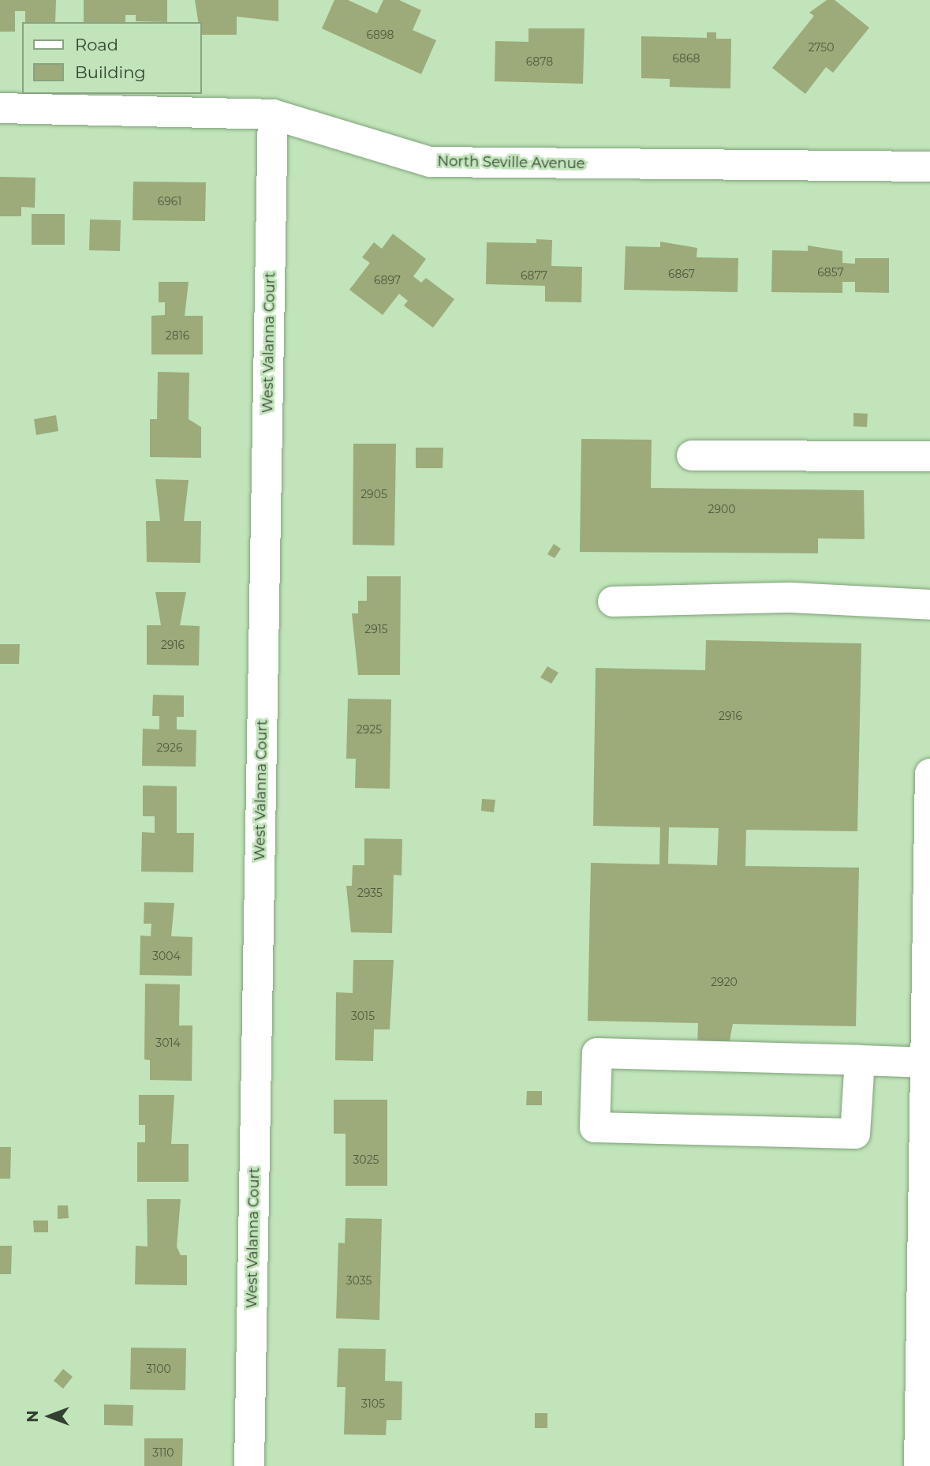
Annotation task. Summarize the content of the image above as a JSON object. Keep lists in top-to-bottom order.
{
  "streets": {
    "street": ["North Seville Avenue", "West Valanna Court"]
  },
  "crossings": [
    ["North Seville Avenue", "West Valanna Court"]
  ],
  "house_numbers": [
    "6898",
    "2750",
    "6868",
    "6878",
    "6961",
    "6857",
    "6867",
    "6877",
    "6897",
    "2816",
    "2905",
    "2900",
    "2915",
    "2916",
    "2916",
    "2925",
    "2926",
    "2935",
    "3004",
    "2920",
    "3015",
    "3014",
    "3025",
    "3035",
    "3100",
    "3105",
    "3110"
  ],
  "legend": ["Road", "Building"],
  "north": "left"
}
